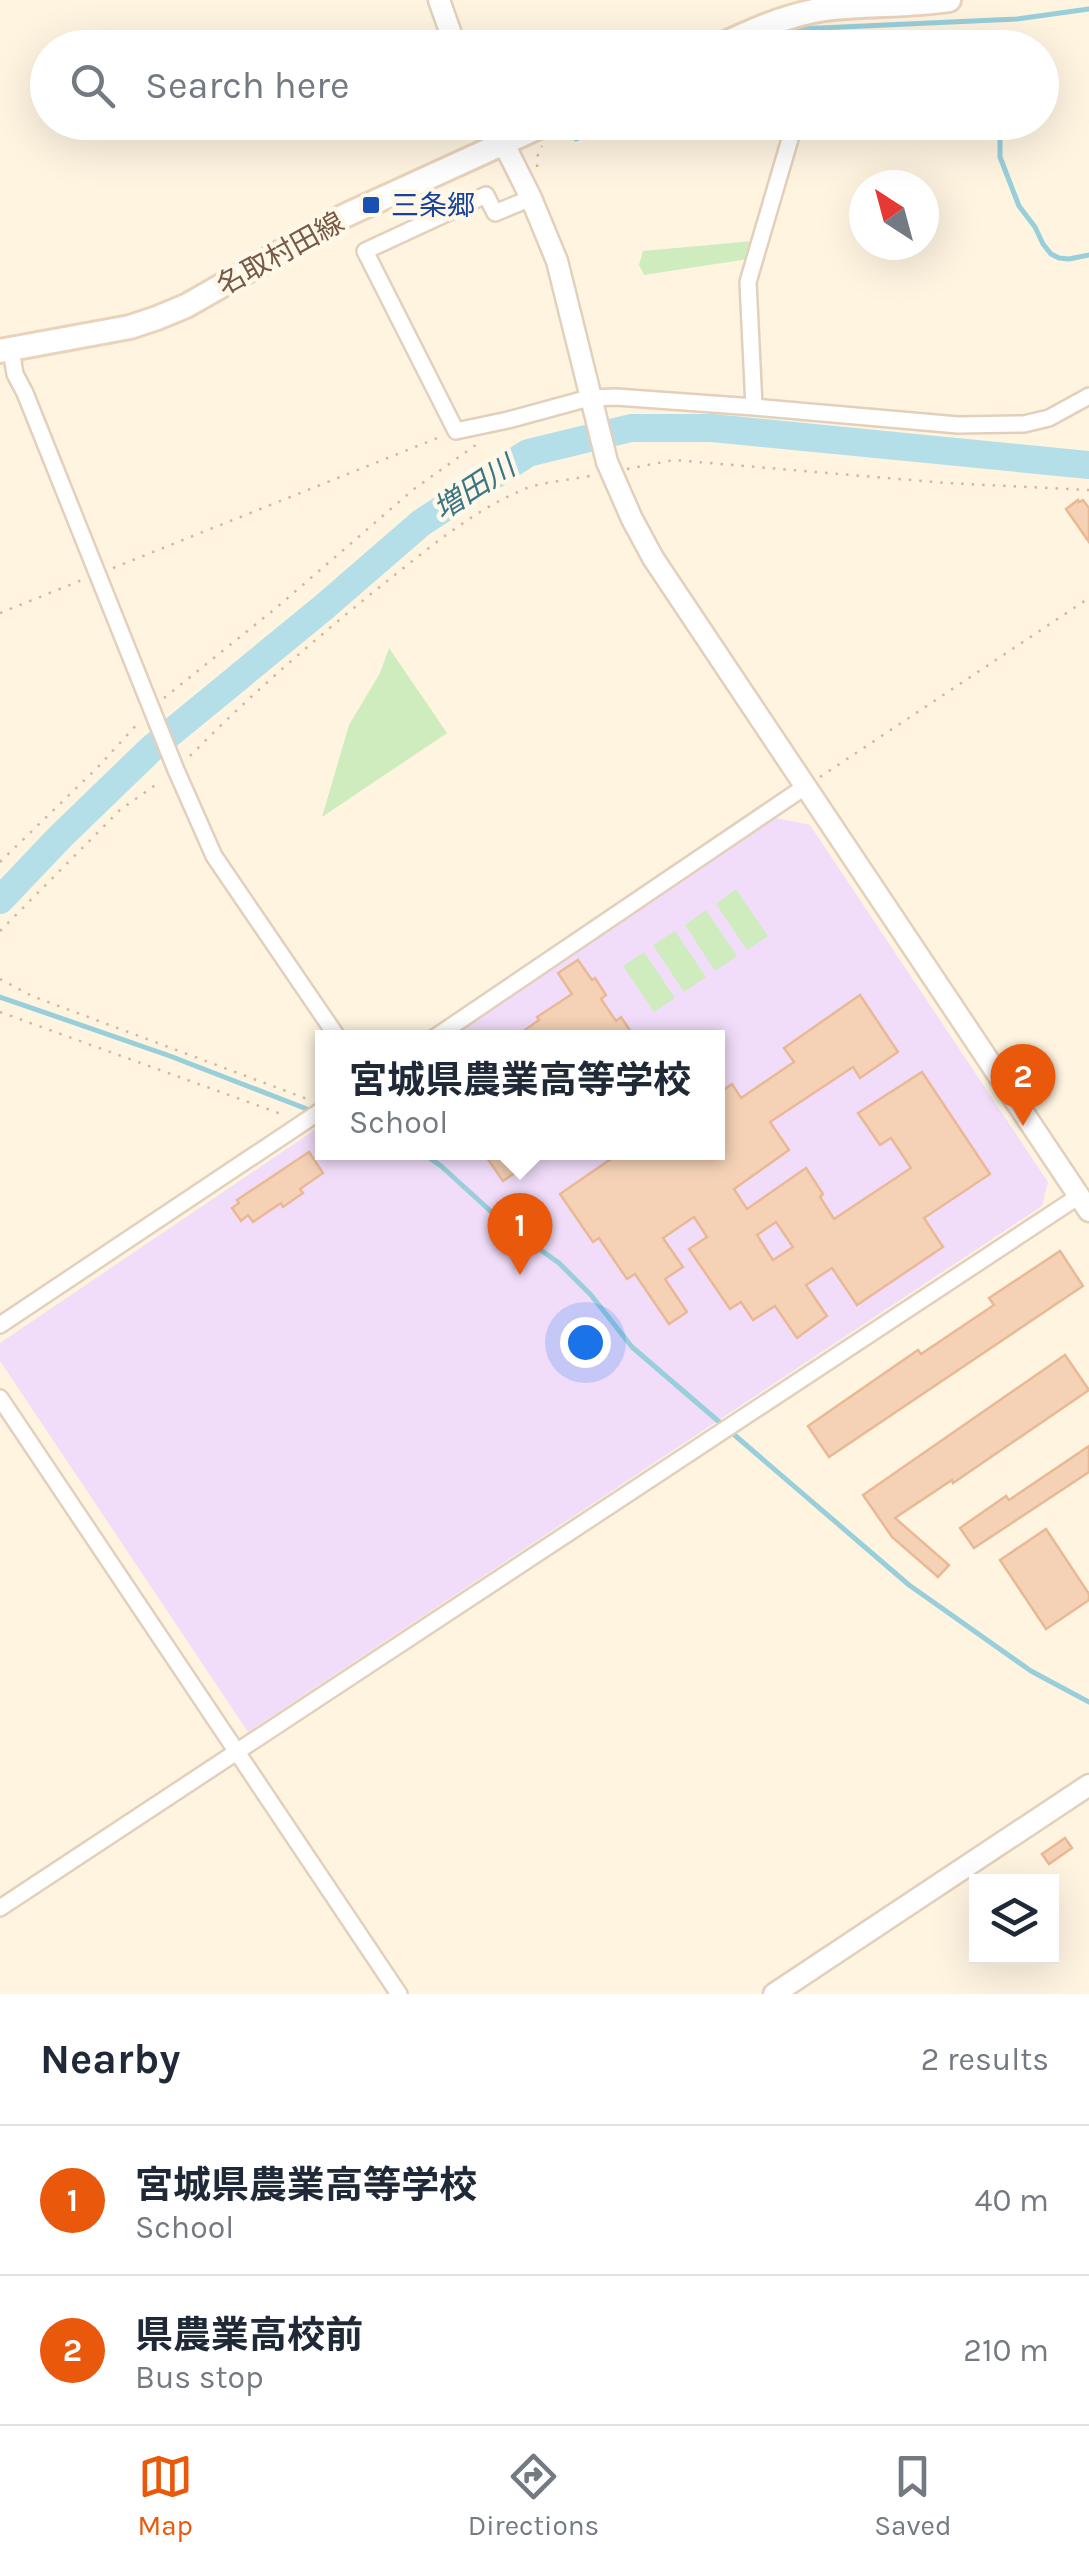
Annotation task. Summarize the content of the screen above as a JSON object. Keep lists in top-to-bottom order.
{
  "streets": {
    "main road": ["名取村田線"]
  },
  "water": ["増田川"],
  "places": {
    "transit": ["三条郷"]
  },
  "north": "top left",
  "page": {
    "search": "Search here",
    "popup": ["宮城県農業高等学校", "School"],
    "pins": ["2", "1"],
    "heading": ["Nearby", "2 results"],
    "list": [
      {
        "mark": "1",
        "name": "宮城県農業高等学校",
        "note": "School",
        "value": "40 m"
      },
      {
        "mark": "2",
        "name": "県農業高校前",
        "note": "Bus stop",
        "value": "210 m"
      }
    ],
    "nav": ["Map", "Directions", "Saved"]
  }
}
